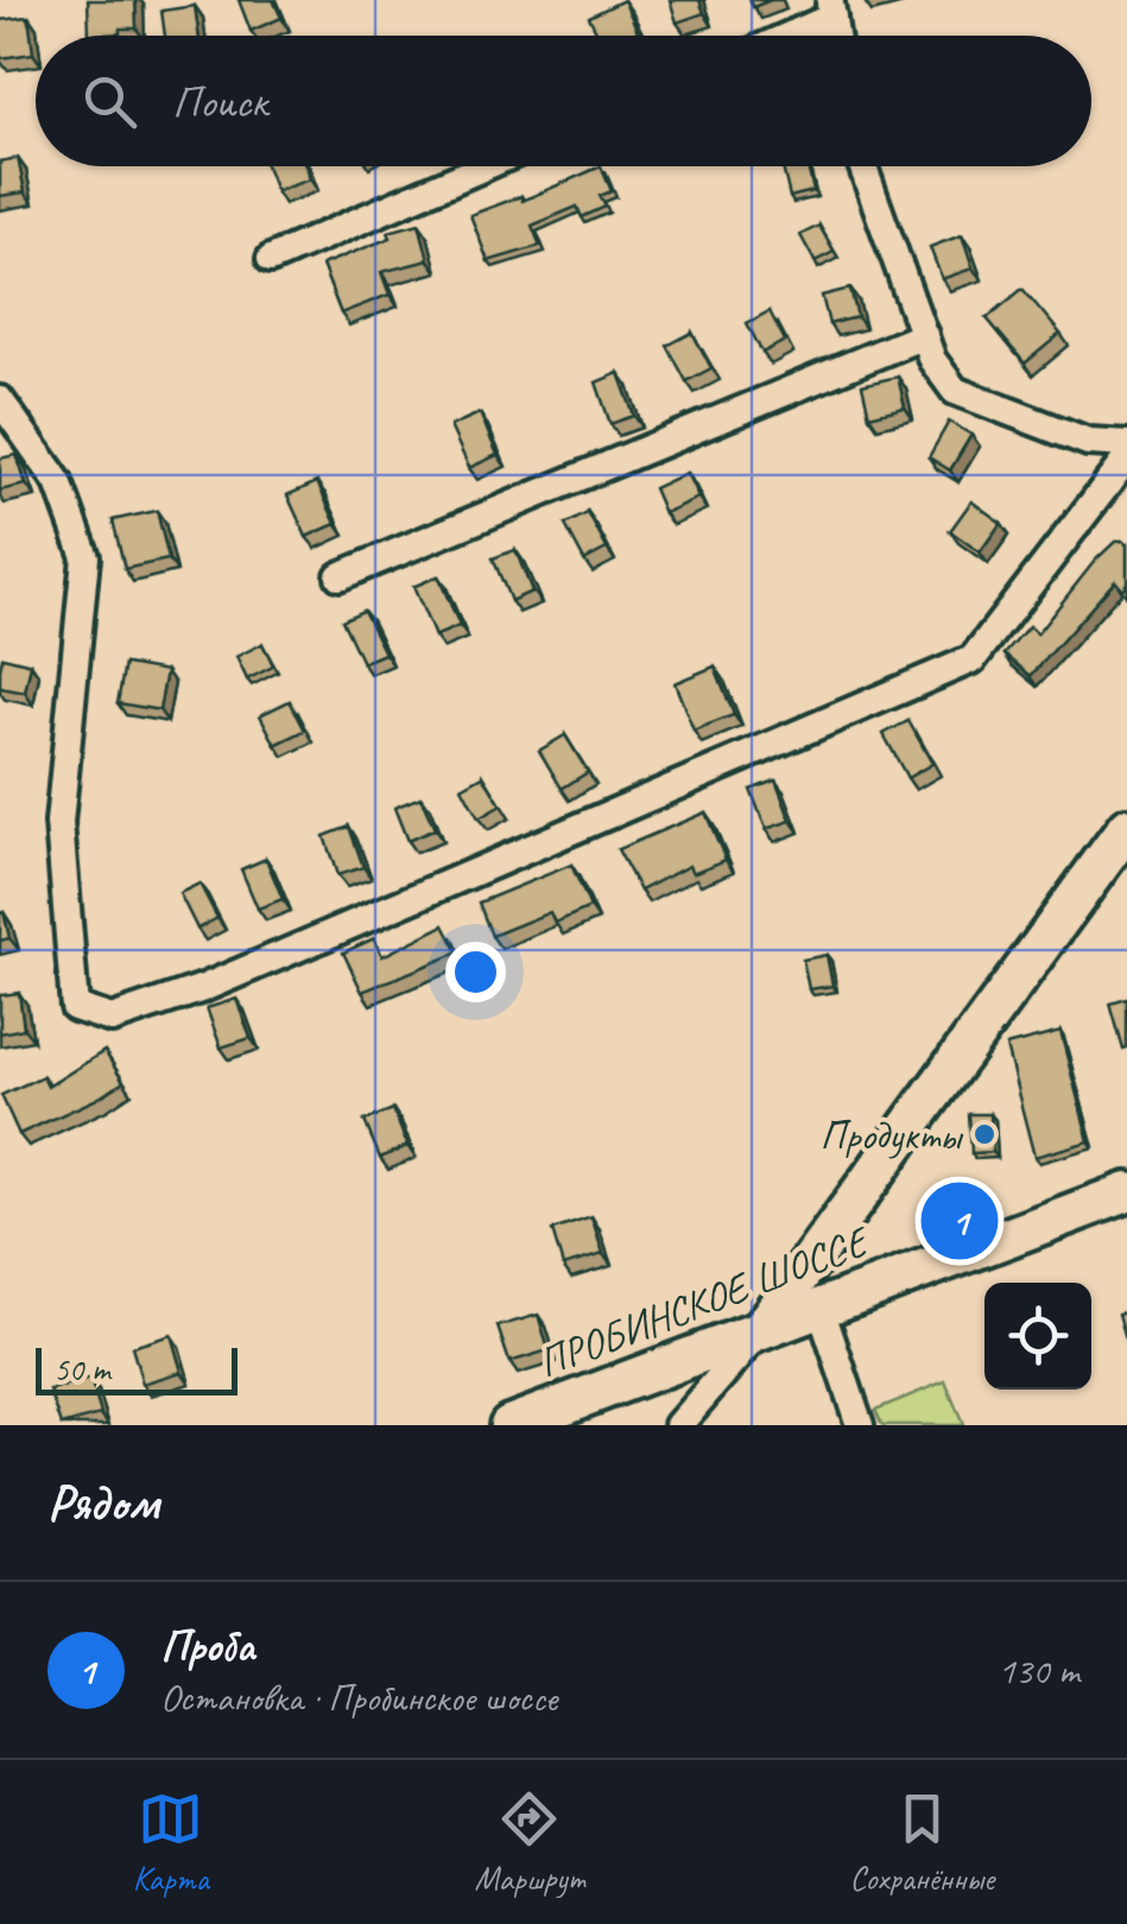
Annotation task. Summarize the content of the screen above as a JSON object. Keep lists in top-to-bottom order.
{
  "streets": {
    "main road": ["ПРОБИНСКОЕ ШОССЕ"]
  },
  "places": ["Продукты"],
  "scale_bar": "50 m",
  "page": {
    "search": "Поиск",
    "pins": "1",
    "scale": "50 m",
    "heading": "Рядом",
    "list": [
      {
        "mark": "1",
        "name": "Проба",
        "note": "Остановка · Пробинское шоссе",
        "value": "130 m"
      }
    ],
    "nav": ["Карта", "Маршрут", "Сохранённые"]
  }
}
